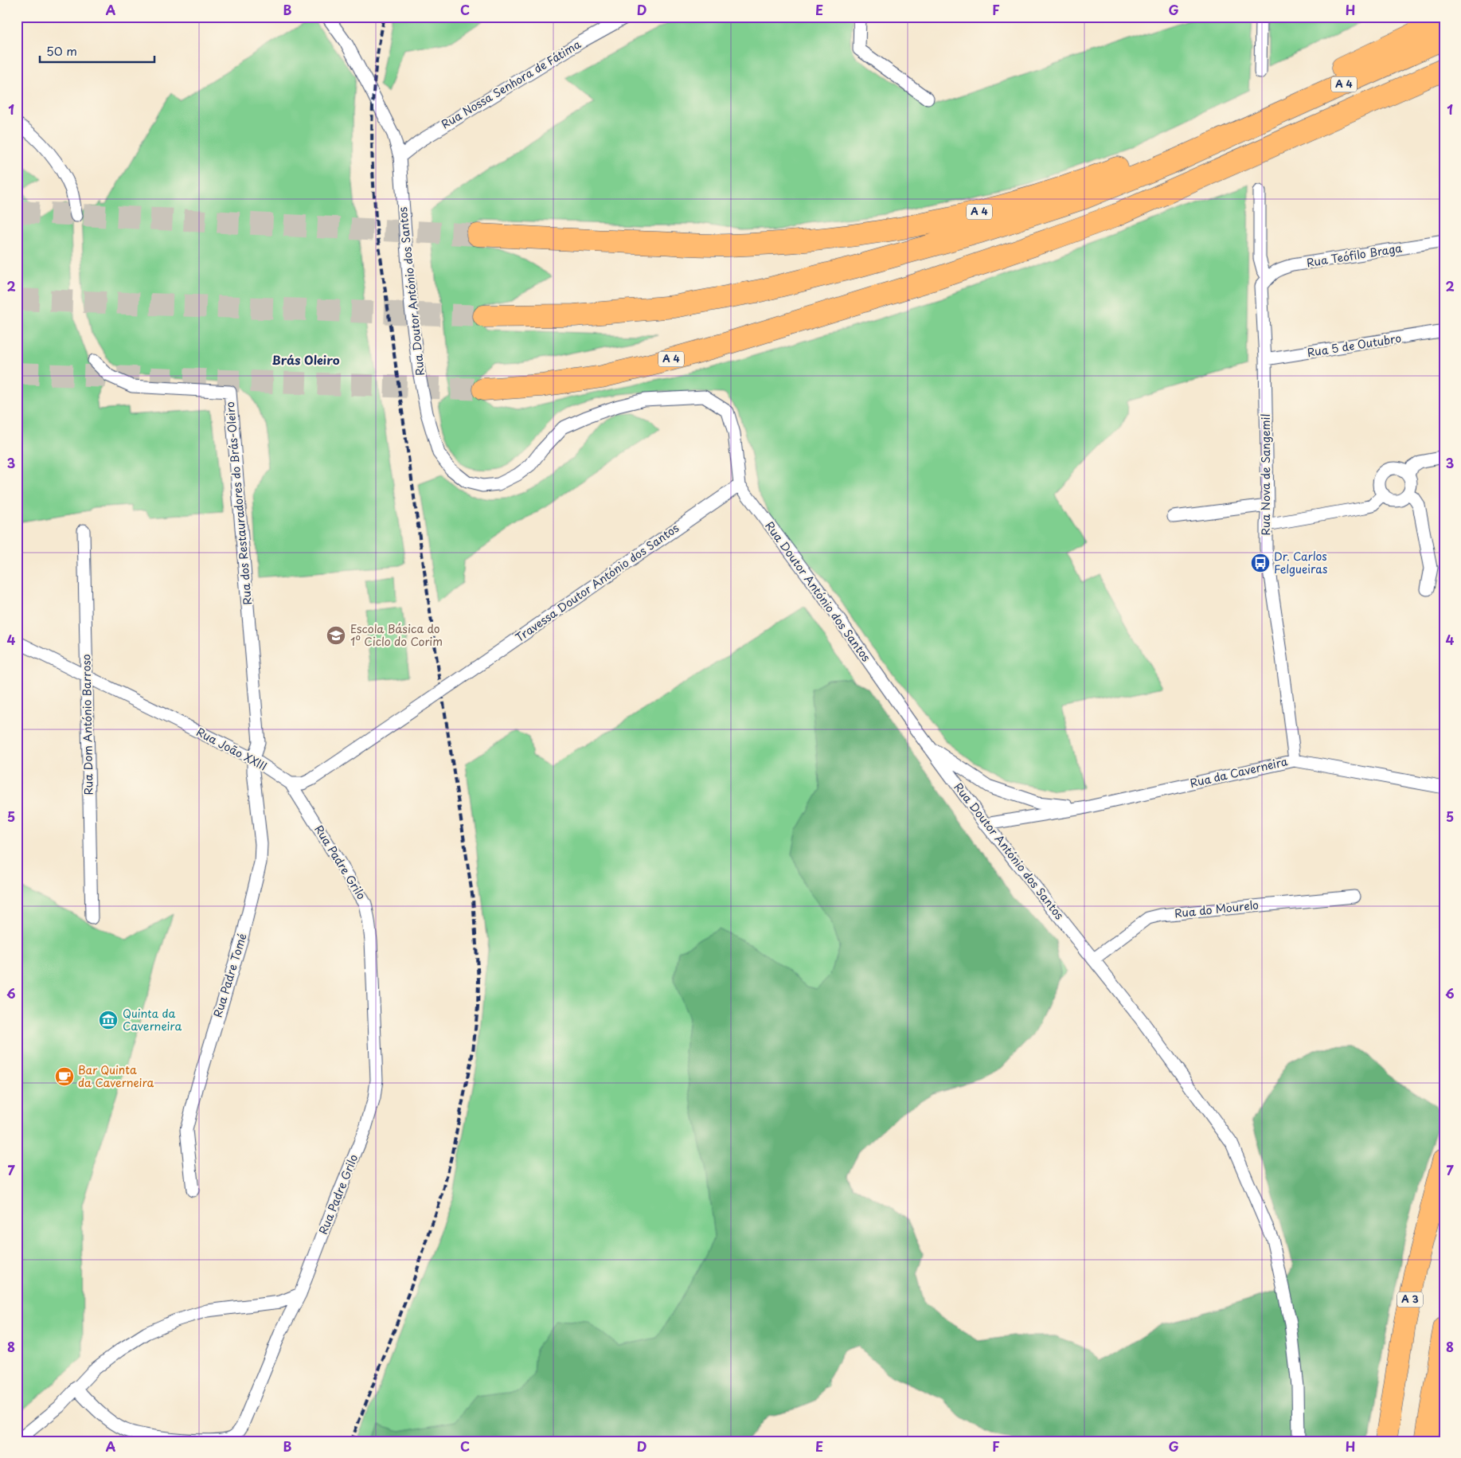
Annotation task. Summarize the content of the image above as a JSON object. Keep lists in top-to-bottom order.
{
  "streets": {
    "highway": ["A 4", "A 3"],
    "street": [
      "Rua Nossa Senhora de Fátima",
      "Rua Teófilo Braga",
      "Rua Doutor António dos Santos",
      "Rua 5 de Outubro",
      "Rua Nova de Sangemil",
      "Rua dos Restauradores do Brás-Oleiro",
      "Travessa Doutor António dos Santos",
      "Rua Dom António Barroso",
      "Rua João XXIII",
      "Rua da Caverneira",
      "Rua Padre Grilo",
      "Rua do Mourelo",
      "Rua Padre Tomé"
    ]
  },
  "crossings": [
    ["Rua Nossa Senhora de Fátima", "Rua Doutor António dos Santos"],
    ["Rua Teófilo Braga", "Rua Nova de Sangemil"],
    ["Rua Doutor António dos Santos", "Travessa Doutor António dos Santos"],
    ["Rua Doutor António dos Santos", "Rua da Caverneira"],
    ["Rua Doutor António dos Santos", "Rua do Mourelo"],
    ["Rua 5 de Outubro", "Rua Nova de Sangemil"],
    ["Rua Nova de Sangemil", "Rua da Caverneira"],
    ["Rua dos Restauradores do Brás-Oleiro", "Rua João XXIII"],
    ["Rua dos Restauradores do Brás-Oleiro", "Rua Padre Tomé"],
    ["Travessa Doutor António dos Santos", "Rua João XXIII"],
    ["Travessa Doutor António dos Santos", "Rua Padre Grilo"],
    ["Rua Dom António Barroso", "Rua João XXIII"],
    ["Rua João XXIII", "Rua Padre Grilo"],
    ["Rua João XXIII", "Rua Padre Tomé"]
  ],
  "districts": ["Brás Oleiro"],
  "places": {
    "bus stop": ["Dr. Carlos Felgueiras"],
    "school or university": ["Escola Básica do 1º Ciclo do Corim"],
    "museum": ["Quinta da Caverneira"],
    "cafe": ["Bar Quinta da Caverneira"]
  },
  "scale_bar": "50 m",
  "grid": {
    "columns": [
      "A",
      "B",
      "C",
      "D",
      "E",
      "F",
      "G",
      "H"
    ],
    "rows": [
      "1",
      "2",
      "3",
      "4",
      "5",
      "6",
      "7",
      "8"
    ]
  }
}
